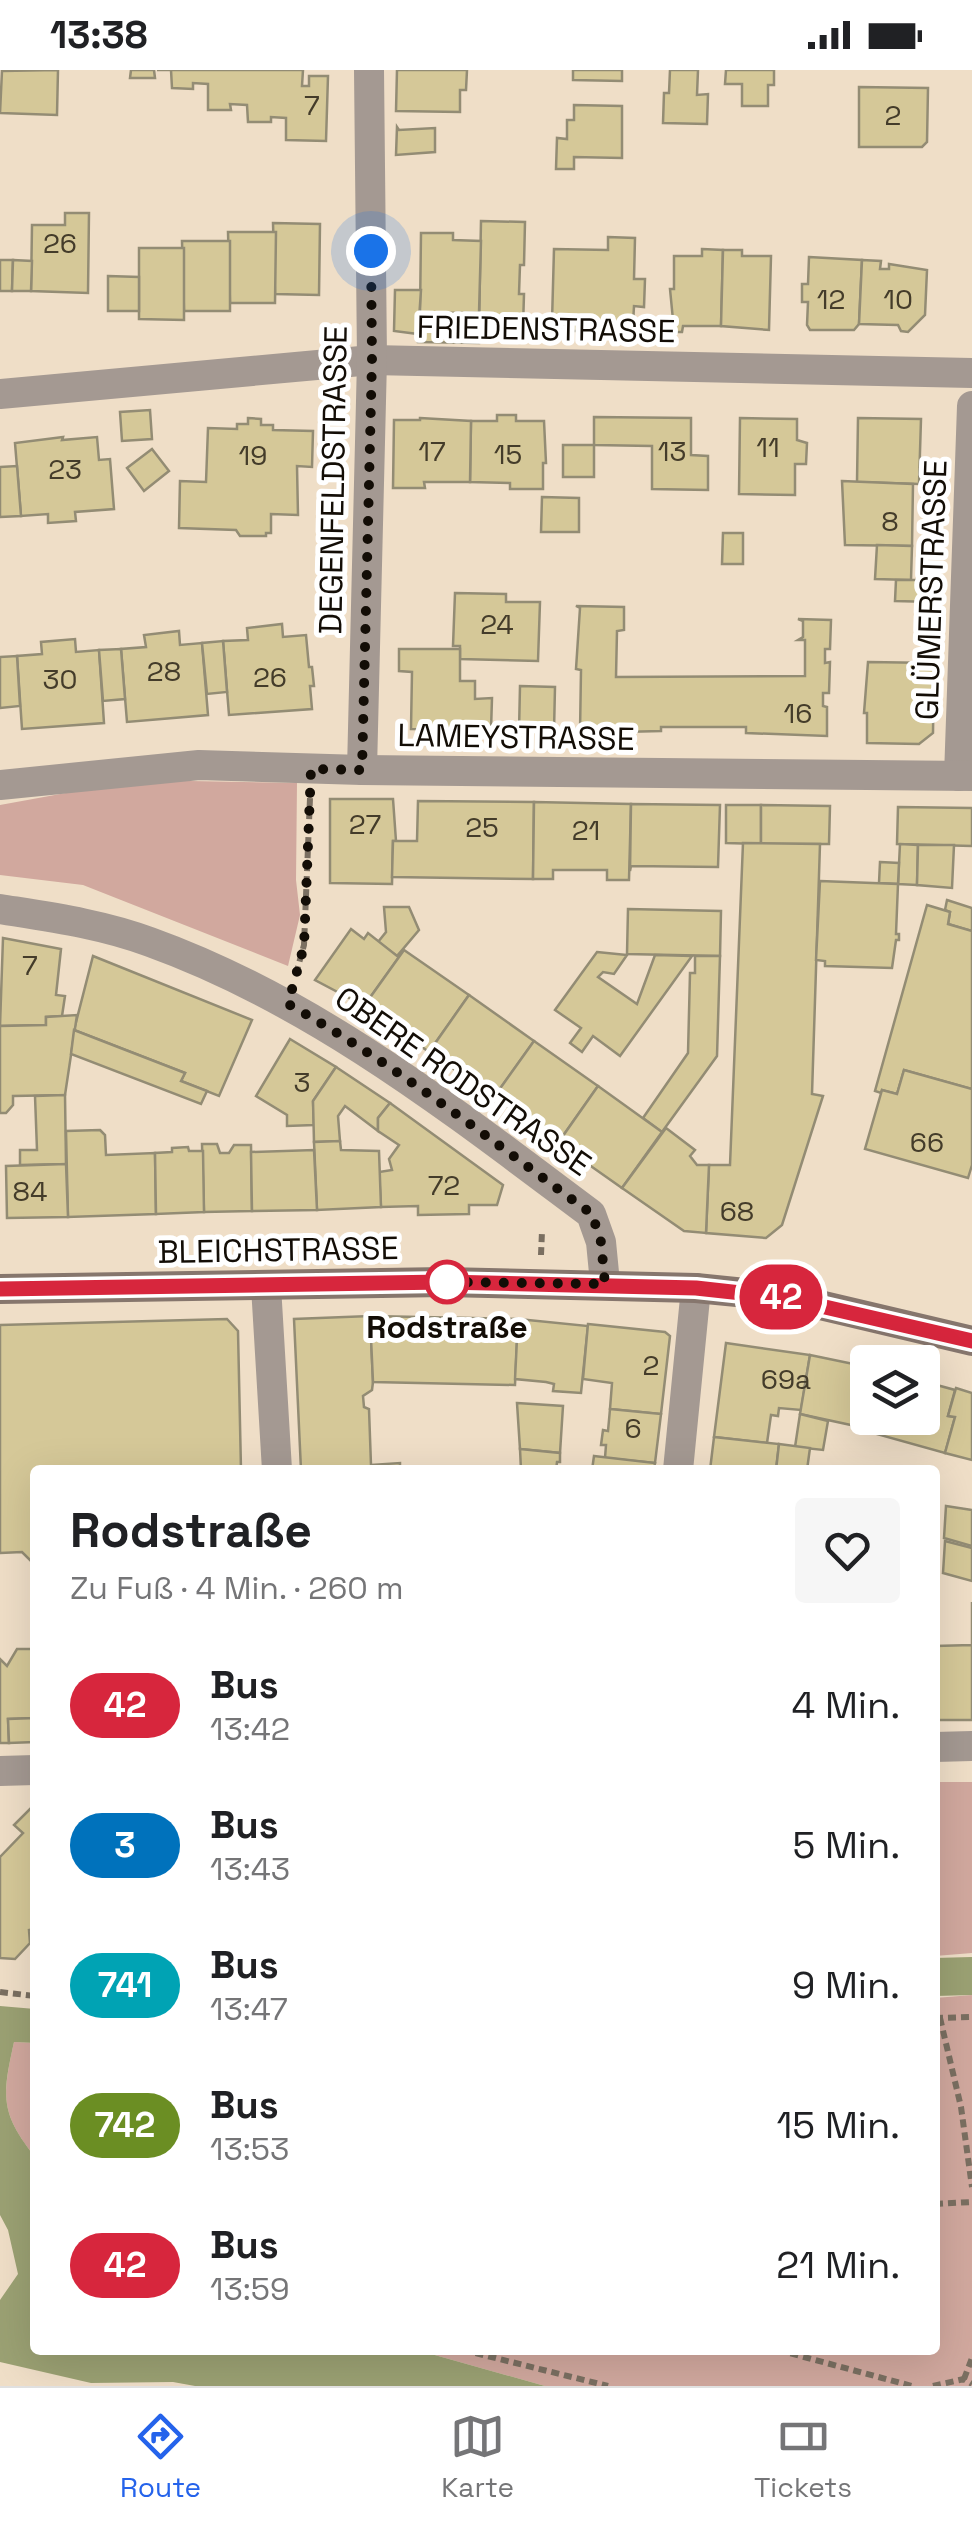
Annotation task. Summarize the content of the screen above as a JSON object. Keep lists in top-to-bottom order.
{
  "streets": {
    "street": [
      "FRIEDENSTRASSE",
      "DEGENFELDSTRASSE",
      "GLÜMERSTRASSE",
      "LAMEYSTRASSE",
      "OBERE RODSTRASSE",
      "BLEICHSTRASSE"
    ]
  },
  "crossings": [
    ["FRIEDENSTRASSE", "DEGENFELDSTRASSE"],
    ["DEGENFELDSTRASSE", "LAMEYSTRASSE"],
    ["GLÜMERSTRASSE", "LAMEYSTRASSE"],
    ["OBERE RODSTRASSE", "BLEICHSTRASSE"]
  ],
  "places": ["Rodstraße"],
  "lines": ["bus line 42"],
  "house_numbers": [
    "7",
    "2",
    "26",
    "12",
    "10",
    "11",
    "17",
    "13",
    "15",
    "19",
    "23",
    "8",
    "24",
    "28",
    "26",
    "30",
    "16",
    "27",
    "25",
    "21",
    "7",
    "3",
    "66",
    "72",
    "84",
    "68",
    "2",
    "69a",
    "6"
  ],
  "page": {
    "status": "13:38",
    "on_map": "42",
    "heading": ["Rodstraße", "Zu Fuß · 4 Min. · 260 m"],
    "list": [
      {
        "mark": "42",
        "name": "Bus",
        "note": "13:42",
        "value": "4 Min."
      },
      {
        "mark": "3",
        "name": "Bus",
        "note": "13:43",
        "value": "5 Min."
      },
      {
        "mark": "741",
        "name": "Bus",
        "note": "13:47",
        "value": "9 Min."
      },
      {
        "mark": "742",
        "name": "Bus",
        "note": "13:53",
        "value": "15 Min."
      },
      {
        "mark": "42",
        "name": "Bus",
        "note": "13:59",
        "value": "21 Min."
      }
    ],
    "tabs": ["Route", "Karte", "Tickets"]
  }
}
